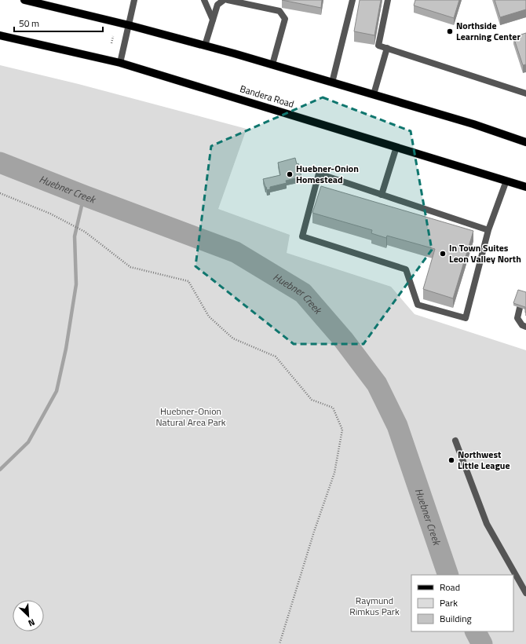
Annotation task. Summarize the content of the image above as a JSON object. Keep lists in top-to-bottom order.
{
  "streets": {
    "main road": ["Bandera Road"]
  },
  "water": ["Huebner Creek"],
  "parks": ["Huebner-Onion Natural Area Park", "Raymund Rimkus Park"],
  "places": [
    "Northside Learning Center",
    "Huebner-Onion Homestead",
    "In Town Suites Leon Valley North",
    "Northwest Little League"
  ],
  "legend": ["Road", "Park", "Building"],
  "scale_bar": "50 m",
  "north": "bottom right"
}
